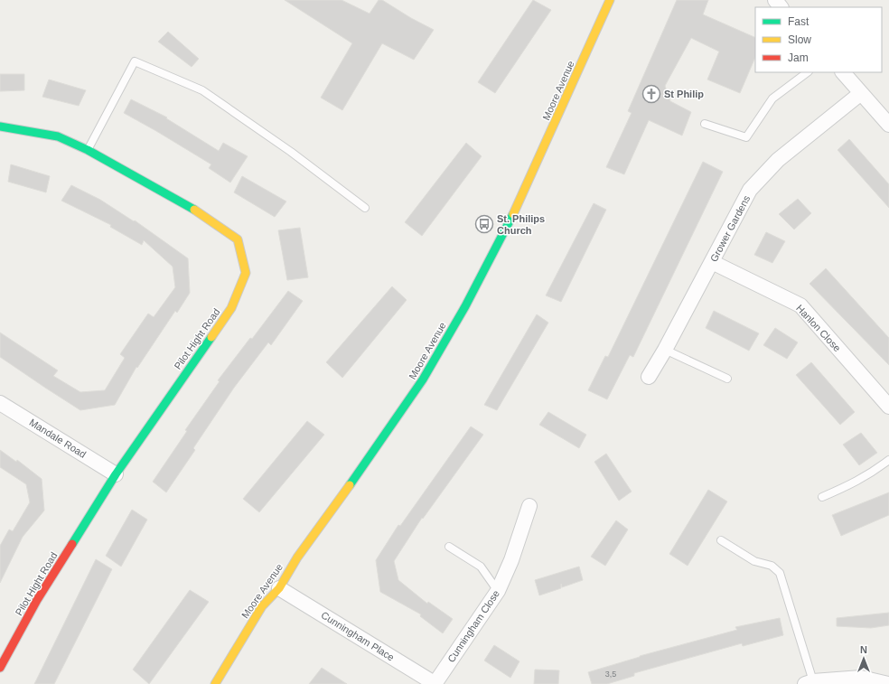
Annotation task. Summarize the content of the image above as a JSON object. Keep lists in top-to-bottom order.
{
  "streets": {
    "street": [
      "Moore Avenue",
      "Grower Gardens",
      "Hanlon Close",
      "Pilot Hight Road",
      "Mandale Road",
      "Cunningham Close",
      "Cunningham Place"
    ]
  },
  "crossings": [
    ["Moore Avenue", "Cunningham Place"],
    ["Grower Gardens", "Hanlon Close"],
    ["Pilot Hight Road", "Mandale Road"],
    ["Cunningham Close", "Cunningham Place"]
  ],
  "places": {
    "church": ["St Philip"],
    "bus stop": ["St. Philips Church"]
  },
  "house_numbers": ["3,5"],
  "legend": ["Fast", "Slow", "Jam"],
  "north": "top"
}
